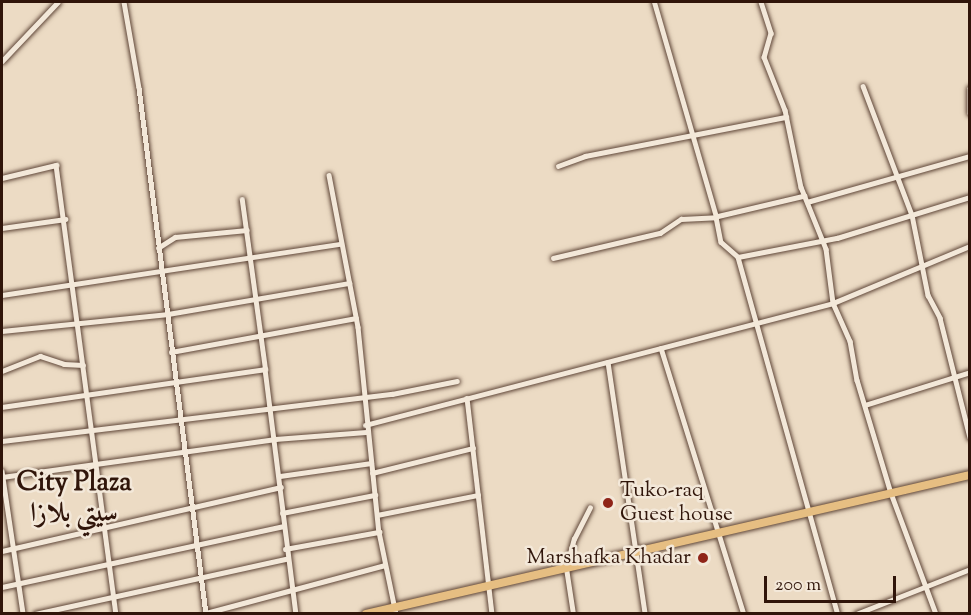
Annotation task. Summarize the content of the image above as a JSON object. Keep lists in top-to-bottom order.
{
  "districts": ["City Plaza سيتي بلازا"],
  "places": ["Tuko-raq Guest house", "Marshafka Khadar"],
  "scale_bar": "200 m"
}
